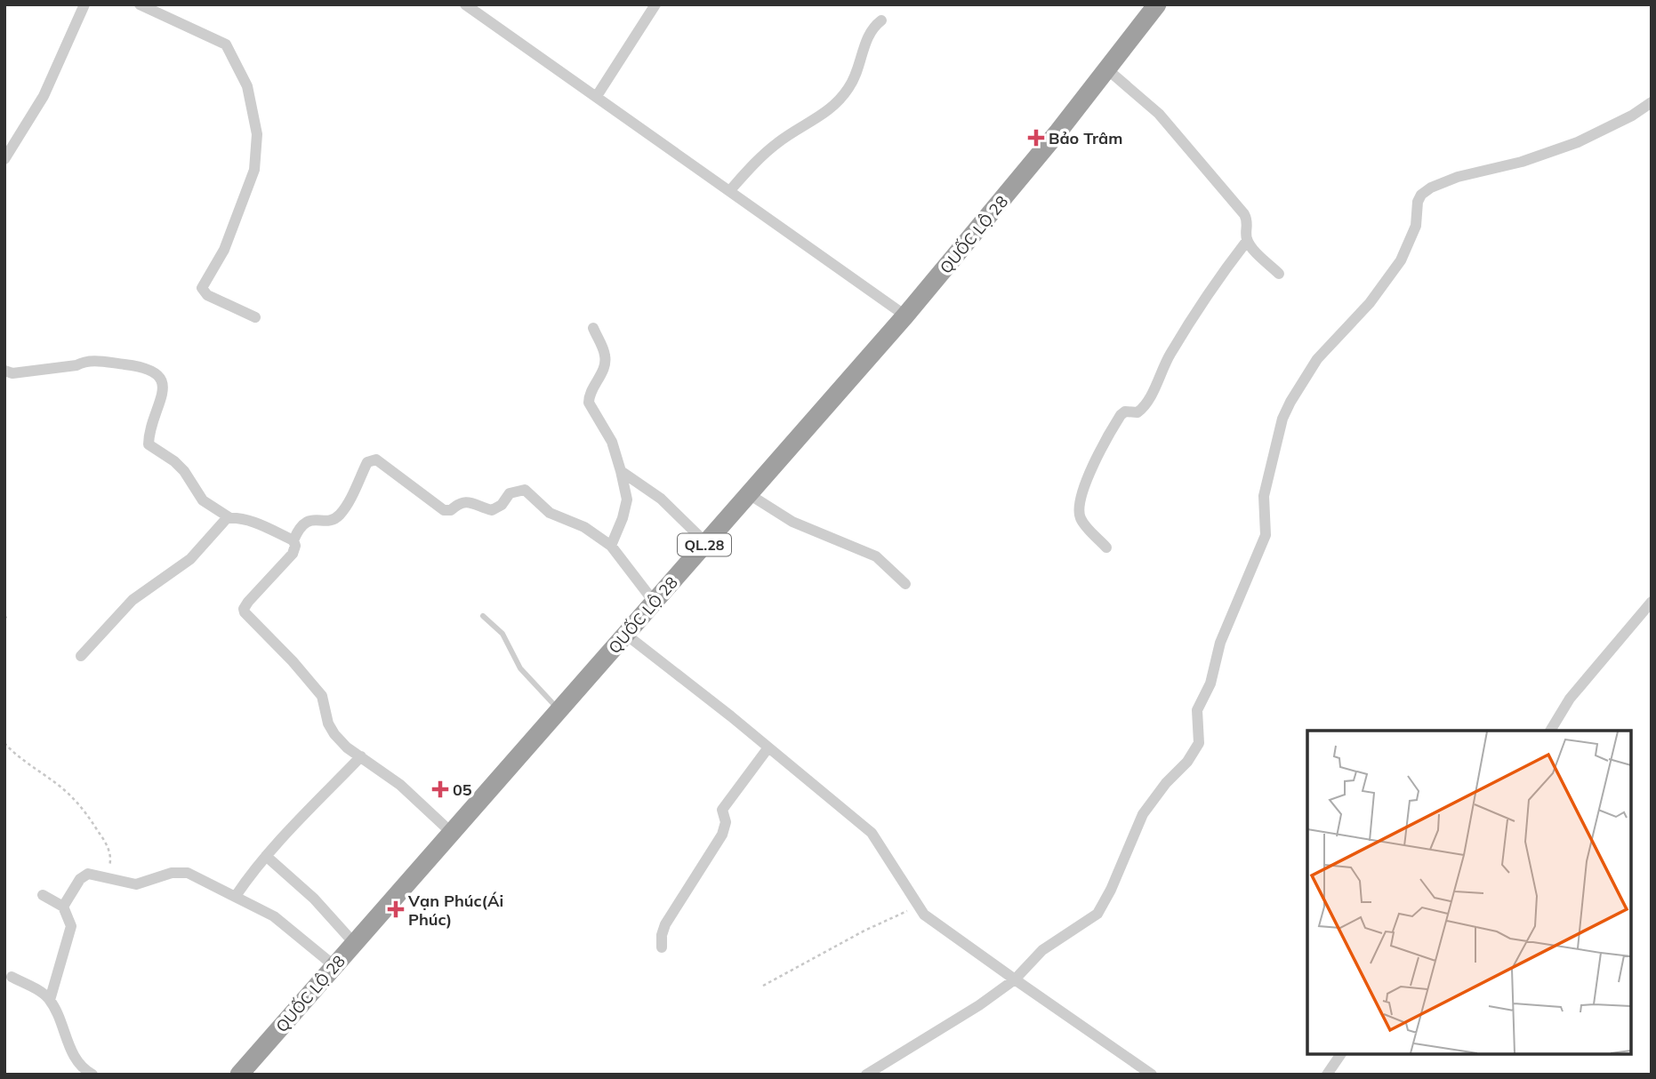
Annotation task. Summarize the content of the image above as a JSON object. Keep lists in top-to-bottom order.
{
  "streets": {
    "highway": ["QUỐC LỘ 28", "QL.28"]
  },
  "places": {
    "health": ["Bảo Trâm", "05", "Vạn Phúc(Ái Phúc)"]
  }
}
